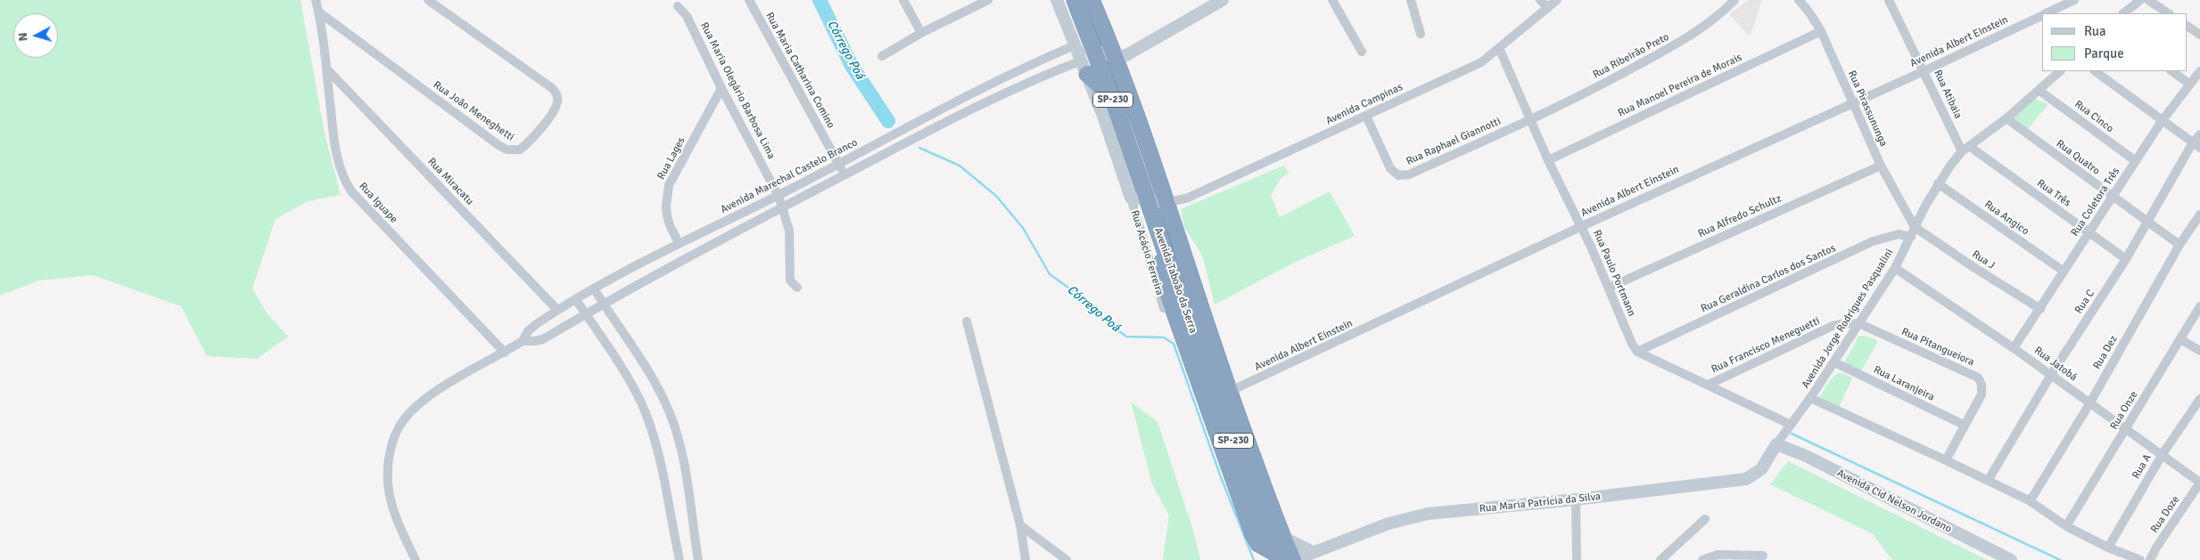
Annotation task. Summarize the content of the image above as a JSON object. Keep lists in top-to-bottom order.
{
  "streets": {
    "highway": ["SP-230", "Avenida Taboão da Serra"],
    "street": [
      "Avenida Albert Einstein",
      "Rua Ribeirão Preto",
      "Rua Maria Catharina Comino",
      "Rua Manoel Pereira de Morais",
      "Rua Maria Olegário Barbosa Lima",
      "Rua Atibaia",
      "Avenida Campinas",
      "Rua Pirassununga",
      "Rua João Meneghetti",
      "Rua Cinco",
      "Rua Raphael Giannotti",
      "Rua Quatro",
      "Rua Lages",
      "Avenida Marechal Castelo Branco",
      "Rua Miracatu",
      "Rua Três",
      "Rua Coletora Três",
      "Rua Iguape",
      "Rua Alfredo Schultz",
      "Rua Angico",
      "Rua Acácio Ferreira",
      "Rua J",
      "Rua Paulo Portmann",
      "Rua Geraldina Carlos dos Santos",
      "Rua C",
      "Avenida Jorge Rodrigues Pasqualini",
      "Rua Francisco Meneguetti",
      "Rua Pitangueiora",
      "Rua Dez",
      "Rua Jatobá",
      "Rua Laranjeira",
      "Rua Onze",
      "Rua A",
      "Avenida Cid Nelson Jordano",
      "Rua Maria Patrícia da Silva",
      "Rua Doze"
    ]
  },
  "crossings": [
    ["Avenida Albert Einstein", "Rua Atibaia"],
    ["Avenida Albert Einstein", "Rua Pirassununga"],
    ["Avenida Albert Einstein", "Rua Paulo Portmann"],
    ["Avenida Albert Einstein", "Avenida Taboão da Serra"],
    ["Rua Ribeirão Preto", "Rua Raphael Giannotti"],
    ["Rua Ribeirão Preto", "Rua Paulo Portmann"],
    ["Rua Maria Catharina Comino", "Avenida Marechal Castelo Branco"],
    ["Rua Manoel Pereira de Morais", "Rua Pirassununga"],
    ["Rua Manoel Pereira de Morais", "Rua Paulo Portmann"],
    ["Rua Maria Olegário Barbosa Lima", "Rua Lages"],
    ["Rua Maria Olegário Barbosa Lima", "Avenida Marechal Castelo Branco"],
    ["Rua Atibaia", "Rua Três"],
    ["Rua Atibaia", "Avenida Jorge Rodrigues Pasqualini"],
    ["Avenida Campinas", "Rua Raphael Giannotti"],
    ["Avenida Campinas", "Rua Acácio Ferreira"],
    ["Avenida Campinas", "Rua Paulo Portmann"],
    ["Avenida Campinas", "Avenida Taboão da Serra"],
    ["Rua Pirassununga", "Rua Alfredo Schultz"],
    ["Rua Pirassununga", "Rua J"],
    ["Rua Pirassununga", "Avenida Jorge Rodrigues Pasqualini"],
    ["Rua João Meneghetti", "Rua Iguape"],
    ["Rua Cinco", "Rua Coletora Três"],
    ["Rua Cinco", "Avenida Jorge Rodrigues Pasqualini"],
    ["Rua Raphael Giannotti", "Rua Paulo Portmann"],
    ["Rua Quatro", "Rua Coletora Três"],
    ["Rua Quatro", "Rua C"],
    ["Rua Quatro", "Avenida Jorge Rodrigues Pasqualini"],
    ["Rua Quatro", "Rua Dez"],
    ["Rua Lages", "Avenida Marechal Castelo Branco"],
    ["Avenida Marechal Castelo Branco", "Rua Miracatu"],
    ["Avenida Marechal Castelo Branco", "Rua Iguape"],
    ["Avenida Marechal Castelo Branco", "Rua Acácio Ferreira"],
    ["Rua Miracatu", "Rua Iguape"],
    ["Rua Três", "Rua Coletora Três"],
    ["Rua Três", "Rua C"],
    ["Rua Três", "Avenida Jorge Rodrigues Pasqualini"],
    ["Rua Coletora Três", "Rua Angico"],
    ["Rua Coletora Três", "Rua J"],
    ["Rua Coletora Três", "Rua Jatobá"],
    ["Rua Alfredo Schultz", "Rua Paulo Portmann"],
    ["Rua Angico", "Avenida Jorge Rodrigues Pasqualini"],
    ["Rua Acácio Ferreira", "Avenida Taboão da Serra"],
    ["Rua J", "Avenida Jorge Rodrigues Pasqualini"],
    ["Rua Paulo Portmann", "Rua Geraldina Carlos dos Santos"],
    ["Rua Geraldina Carlos dos Santos", "Avenida Jorge Rodrigues Pasqualini"],
    ["Avenida Taboão da Serra", "Rua Maria Patrícia da Silva"],
    ["Rua C", "Rua Jatobá"],
    ["Avenida Jorge Rodrigues Pasqualini", "Rua Francisco Meneguetti"],
    ["Avenida Jorge Rodrigues Pasqualini", "Rua Pitangueiora"],
    ["Avenida Jorge Rodrigues Pasqualini", "Rua Jatobá"],
    ["Avenida Jorge Rodrigues Pasqualini", "Rua Laranjeira"],
    ["Avenida Jorge Rodrigues Pasqualini", "Avenida Cid Nelson Jordano"],
    ["Avenida Jorge Rodrigues Pasqualini", "Rua Maria Patrícia da Silva"],
    ["Rua Francisco Meneguetti", "Rua Pitangueiora"],
    ["Rua Pitangueiora", "Rua Laranjeira"],
    ["Rua Dez", "Rua Jatobá"],
    ["Rua Jatobá", "Rua Onze"],
    ["Rua Jatobá", "Rua A"],
    ["Rua Jatobá", "Rua Doze"],
    ["Avenida Cid Nelson Jordano", "Rua Maria Patrícia da Silva"]
  ],
  "water": ["Córrego Poá"],
  "legend": ["Rua", "Parque"],
  "north": "left"
}
